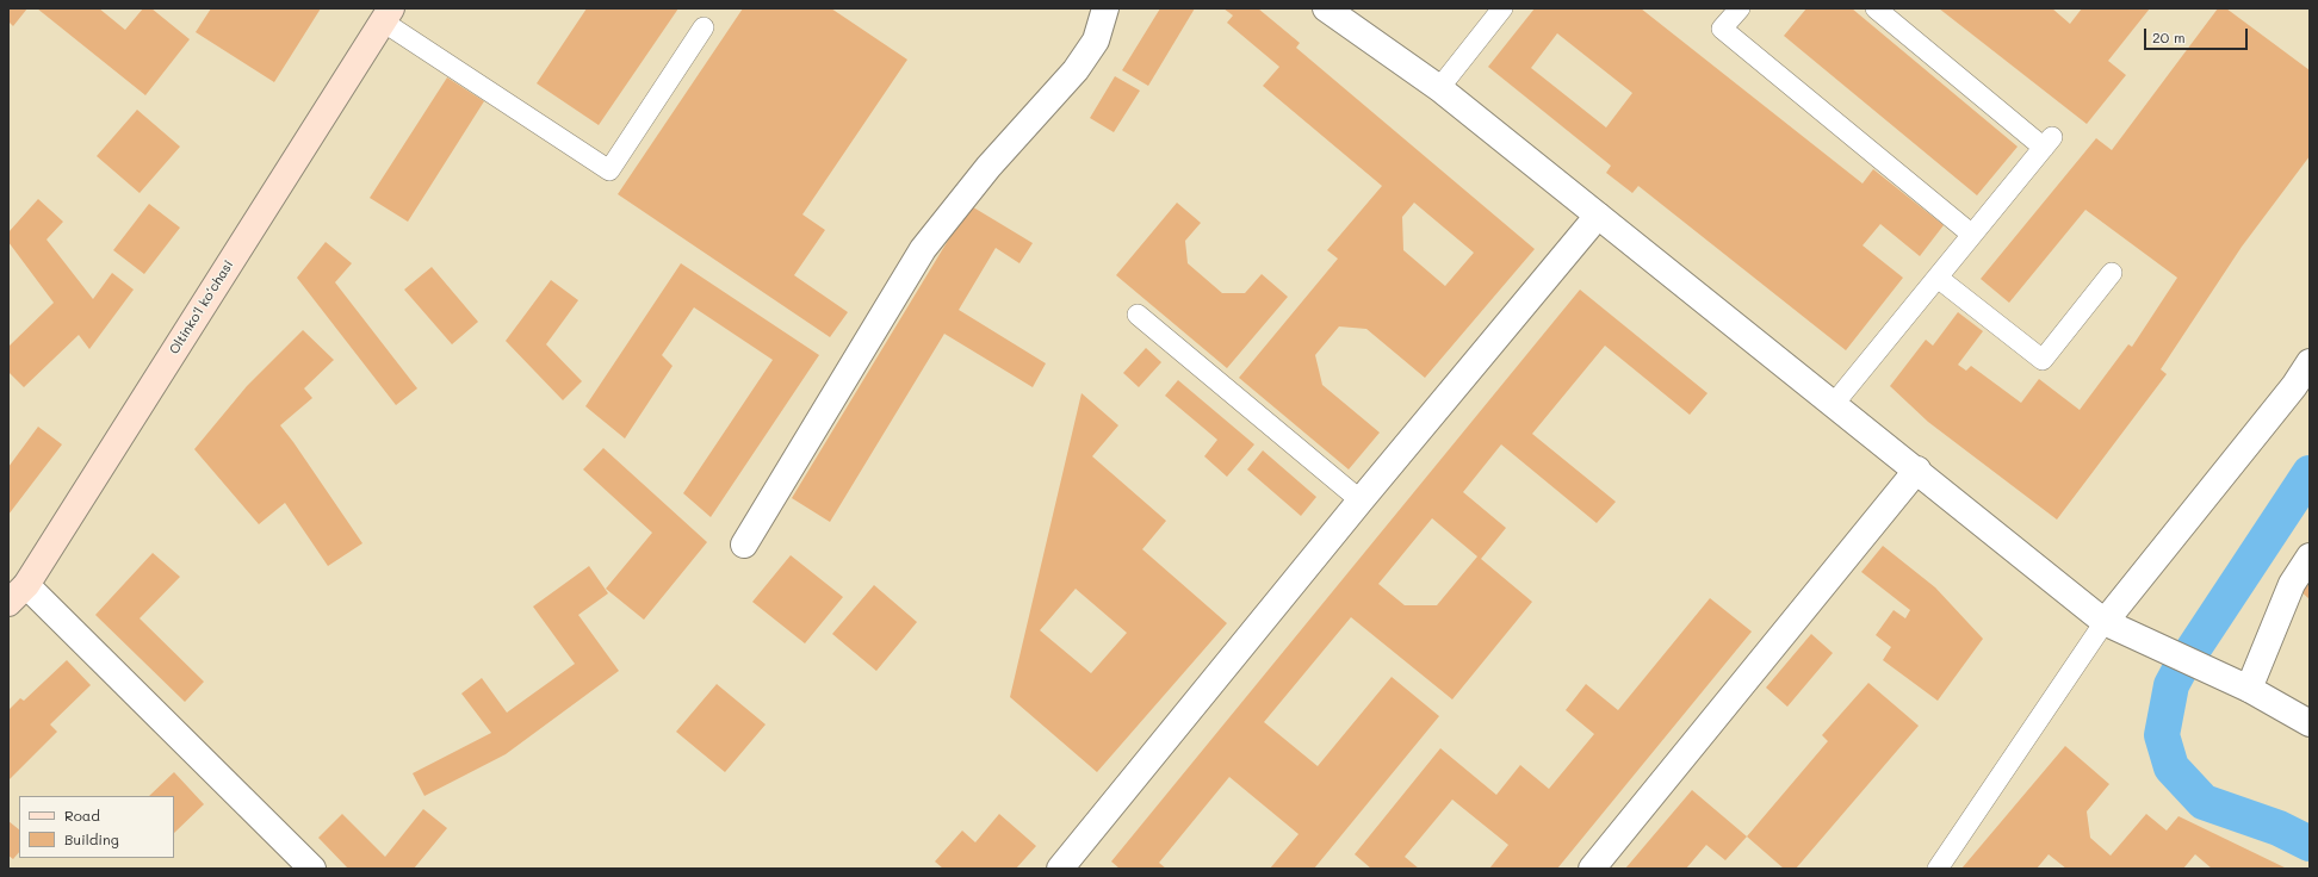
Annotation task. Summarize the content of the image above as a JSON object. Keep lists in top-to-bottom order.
{
  "streets": {
    "main road": ["Oltinkoʻl koʻchasi"]
  },
  "legend": ["Road", "Building"],
  "scale_bar": "20 m"
}
